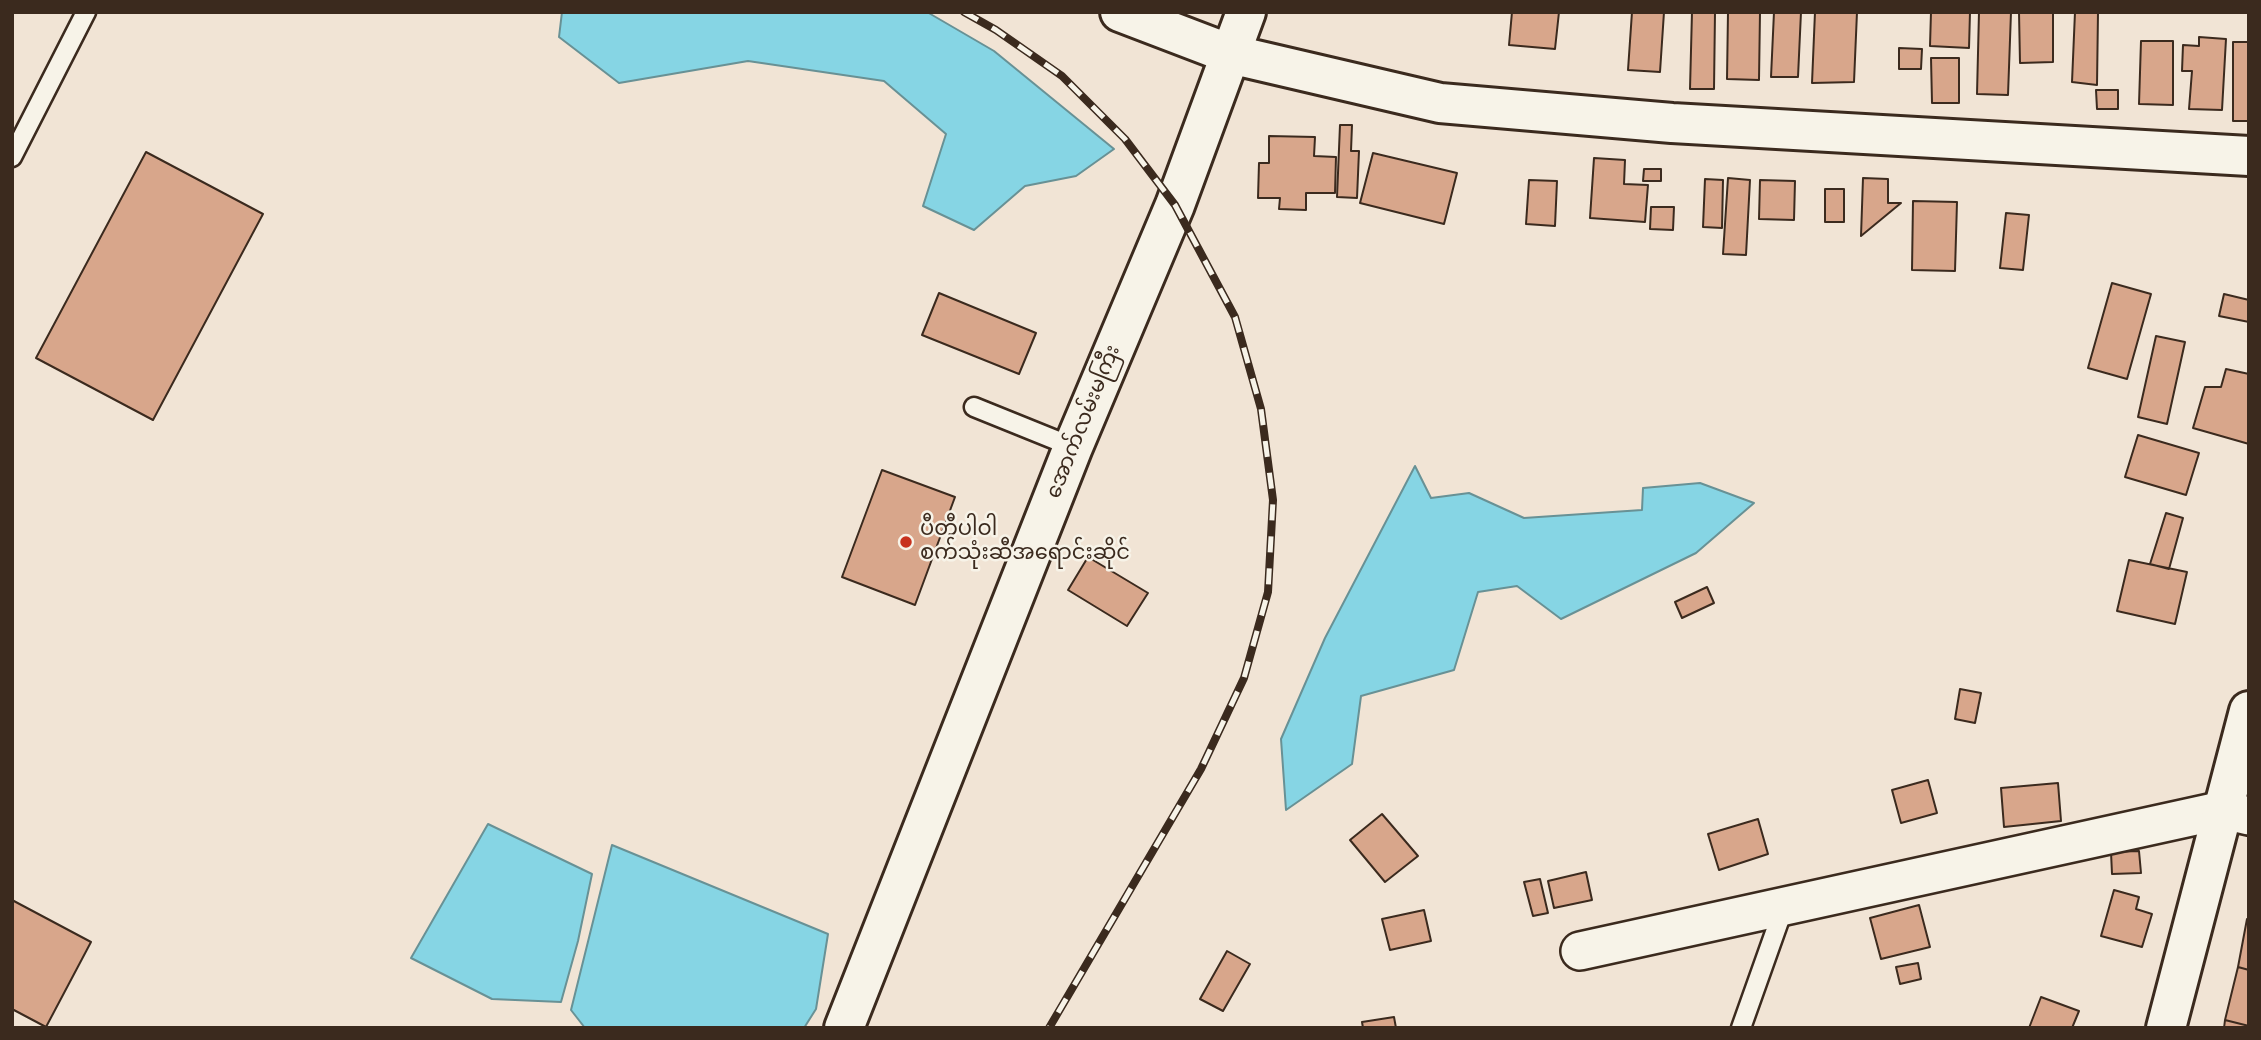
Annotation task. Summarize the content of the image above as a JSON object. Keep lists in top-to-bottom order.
{
  "streets": {
    "main road": ["အောက်လမ်းမကြီး"]
  },
  "places": ["ပီတီပါဝါ စက်သုံးဆီအရောင်းဆိုင်"]
}
